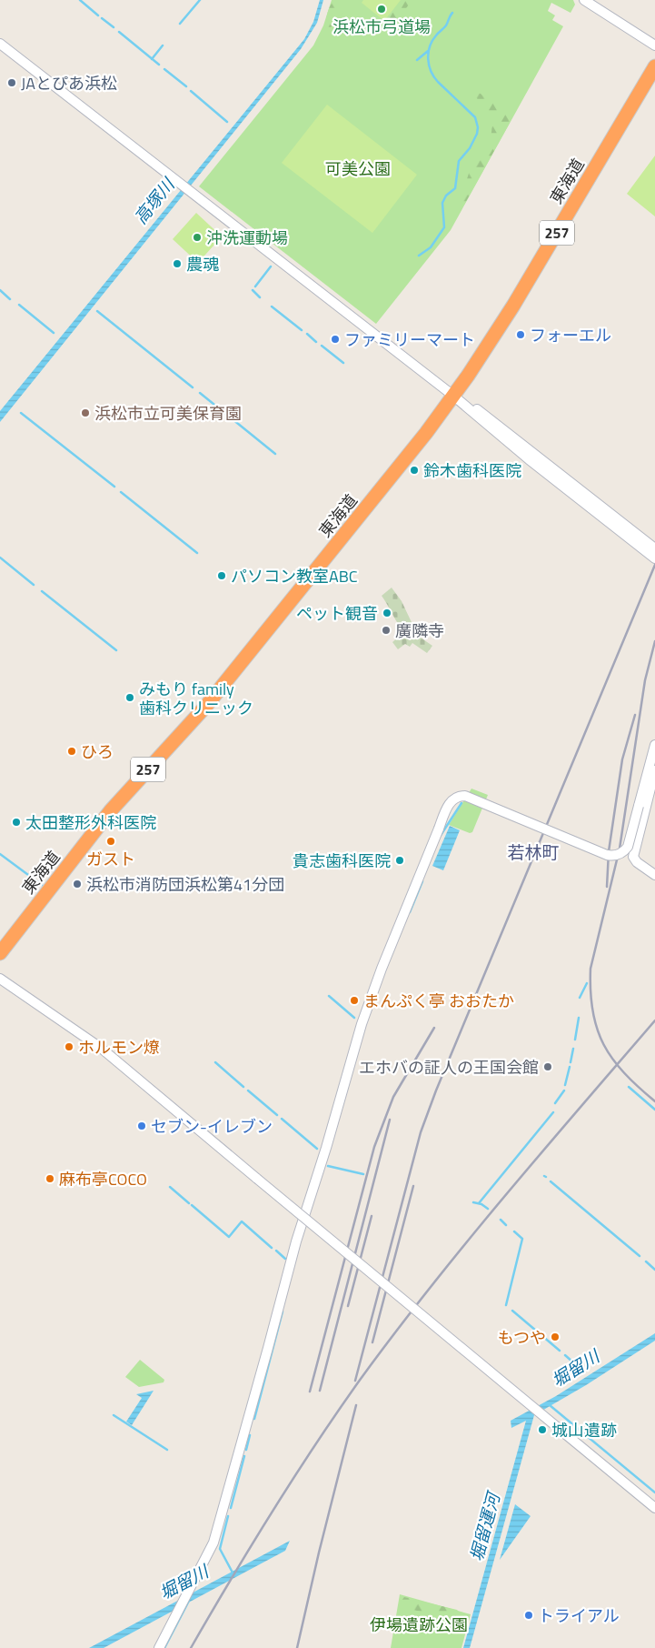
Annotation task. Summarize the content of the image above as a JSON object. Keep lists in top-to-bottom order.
{
  "streets": {
    "highway": ["東海道", "257"]
  },
  "districts": ["若林町"],
  "water": ["高塚川", "堀留川", "堀留運河"],
  "parks": ["可美公園", "伊場遺跡公園"],
  "places": [
    "浜松市弓道場",
    "JAとぴあ浜松",
    "沖洗運動場",
    "農魂",
    "フォーエル",
    "ファミリーマート",
    "浜松市立可美保育園",
    "鈴木歯科医院",
    "パソコン教室ABC",
    "ペット観音",
    "廣隣寺",
    "みもり family 歯科クリニック",
    "ひろ",
    "太田整形外科医院",
    "ガスト",
    "貴志歯科医院",
    "浜松市消防団浜松第41分団",
    "まんぷく亭 おおたか",
    "ホルモン燎",
    "エホバの証人の王国会館",
    "セブン-イレブン",
    "麻布亭COCO",
    "もつや",
    "城山遺跡",
    "トライアル"
  ]
}
